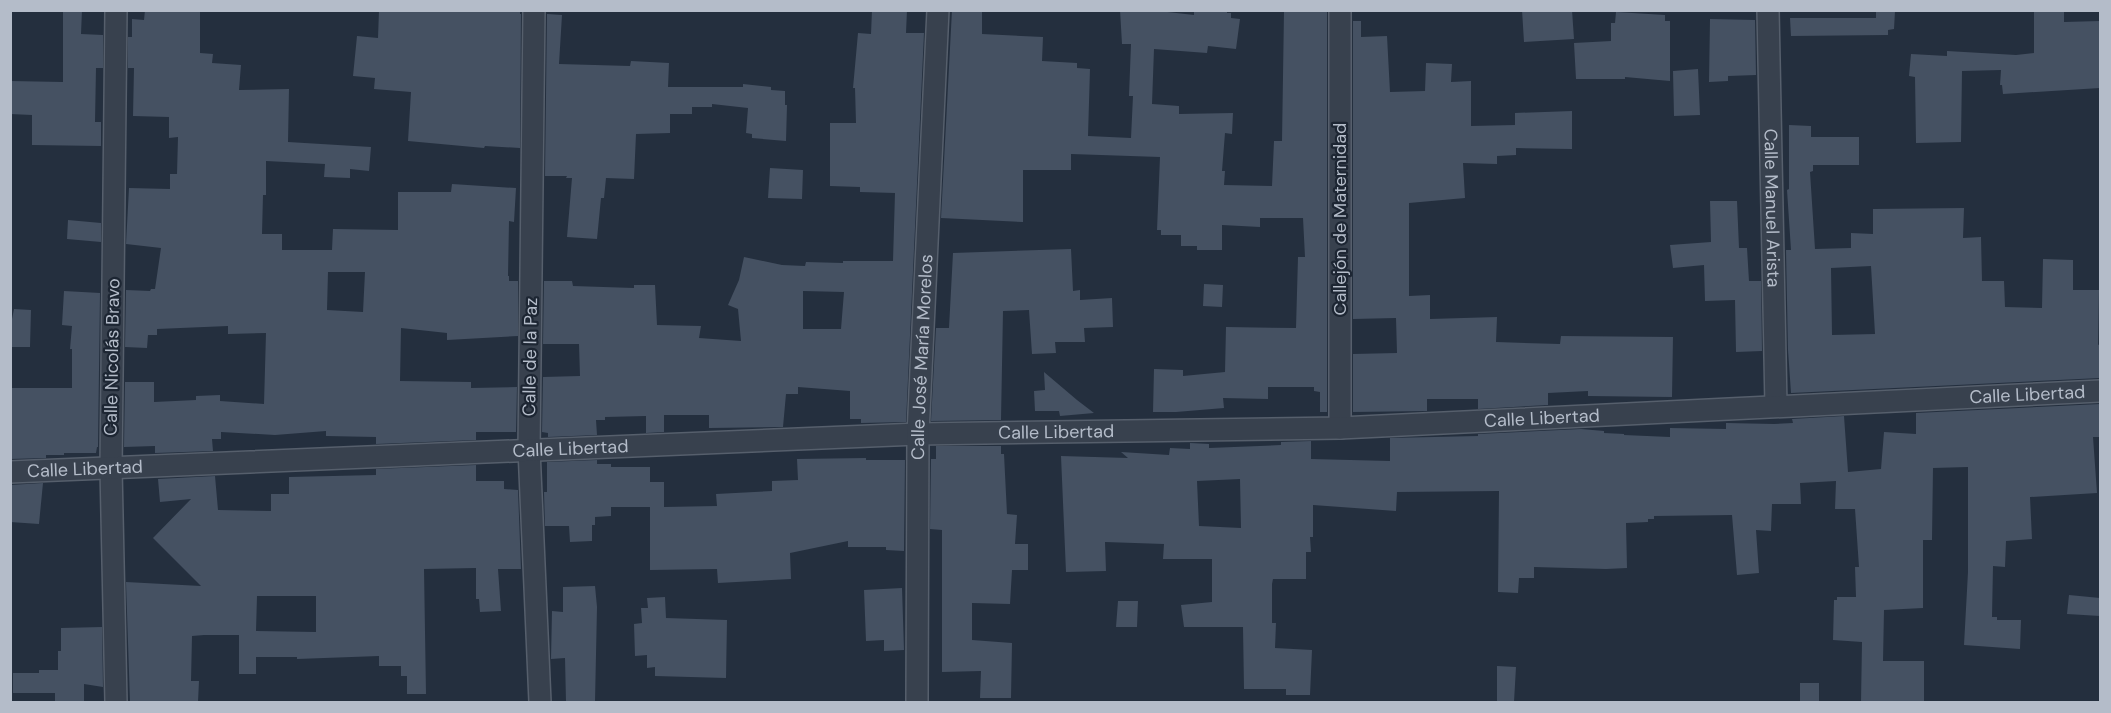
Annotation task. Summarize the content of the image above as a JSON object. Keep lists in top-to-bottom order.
{
  "streets": {
    "street": [
      "Calle Manuel Arista",
      "Callejón de Maternidad",
      "Calle José María Morelos",
      "Calle Nicolás Bravo",
      "Calle de la Paz",
      "Calle Libertad"
    ]
  },
  "crossings": [
    ["Calle Manuel Arista", "Calle Libertad"],
    ["Callejón de Maternidad", "Calle Libertad"],
    ["Calle José María Morelos", "Calle Libertad"],
    ["Calle Nicolás Bravo", "Calle Libertad"],
    ["Calle de la Paz", "Calle Libertad"]
  ]
}
